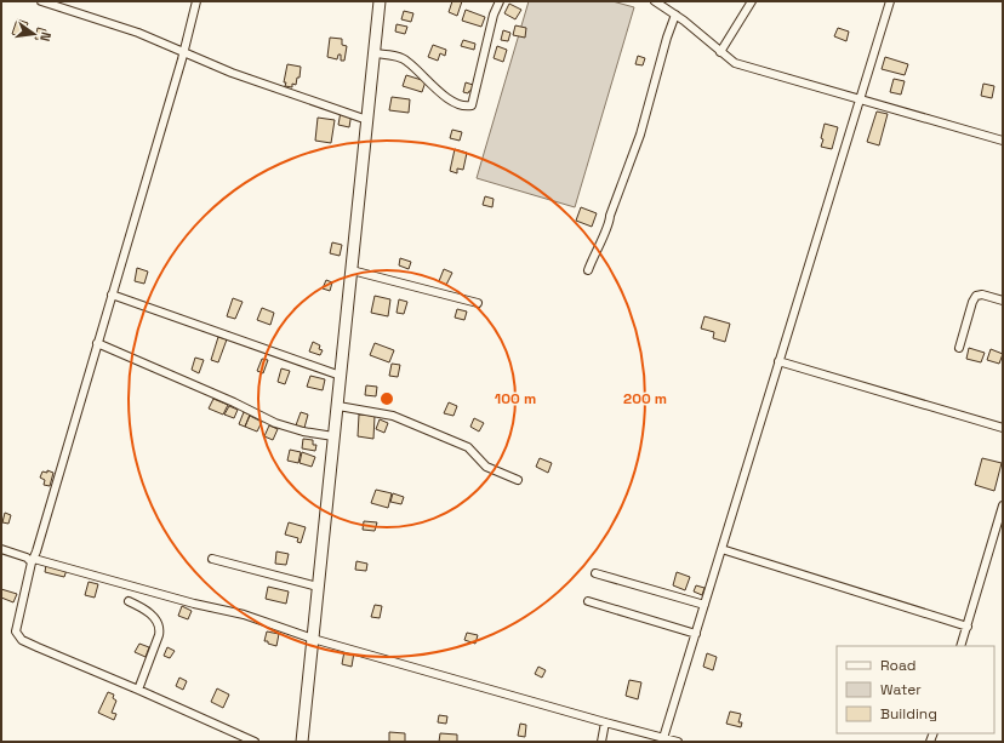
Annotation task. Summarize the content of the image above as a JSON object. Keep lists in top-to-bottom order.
{
  "legend": ["Road", "Water", "Building"],
  "north": "right",
  "rings": ["100 m", "200 m"]
}
